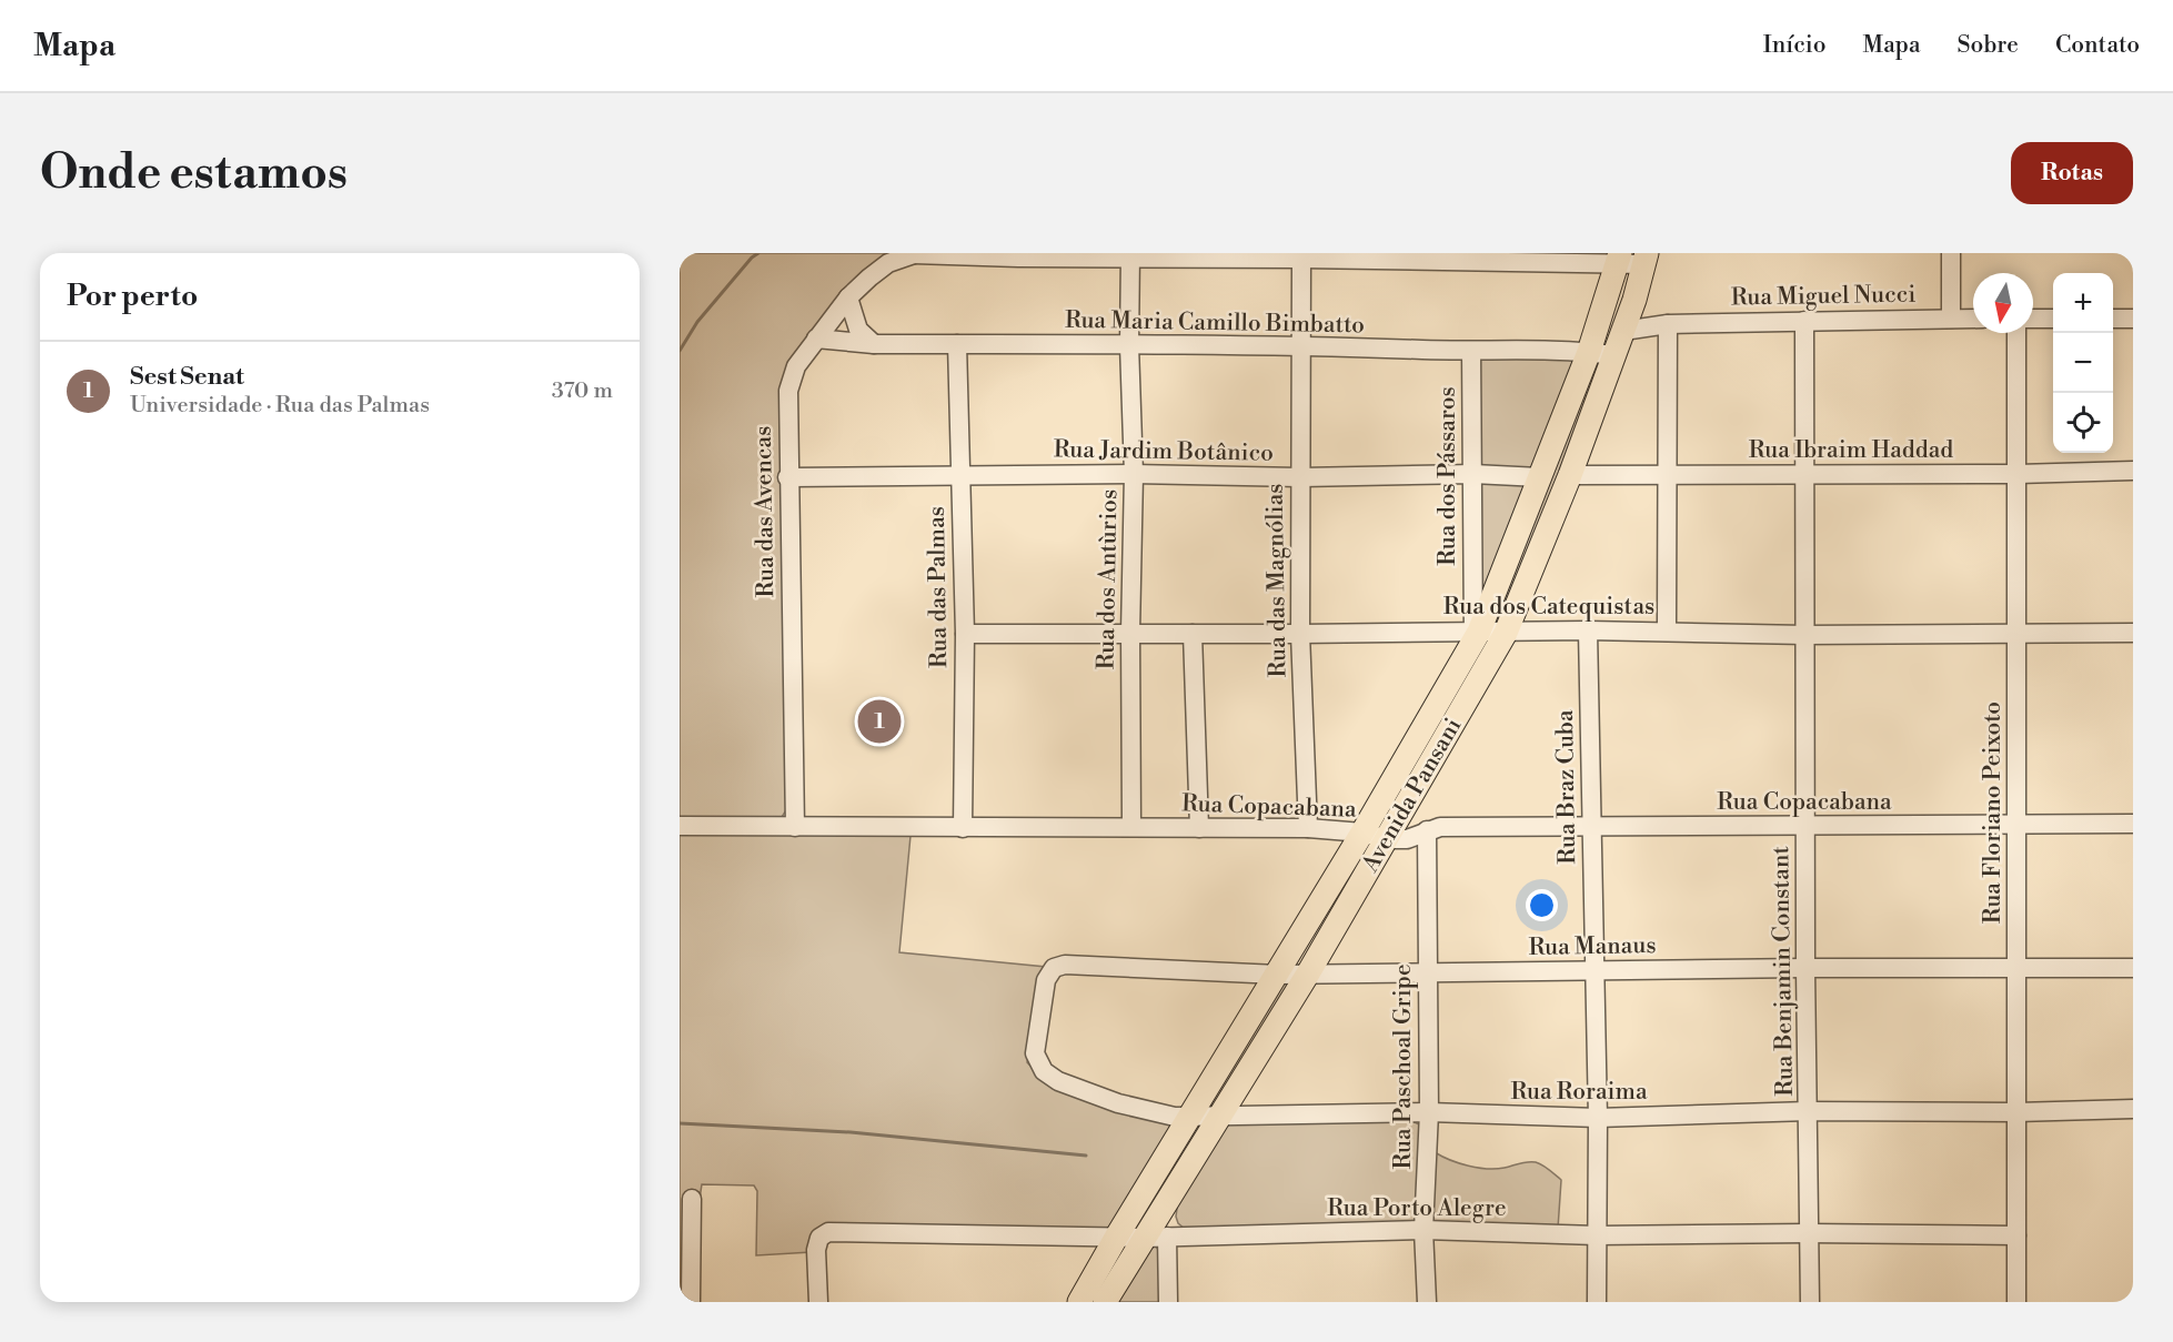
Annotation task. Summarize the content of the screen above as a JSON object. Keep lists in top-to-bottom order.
{
  "streets": {
    "main road": ["Avenida Pansani"],
    "street": [
      "Rua Miguel Nucci",
      "Rua Maria Camillo Bimbatto",
      "Rua Ibraim Haddad",
      "Rua Jardim Botânico",
      "Rua dos Pássaros",
      "Rua das Avencas",
      "Rua dos Antùrios",
      "Rua das Magnólias",
      "Rua das Palmas",
      "Rua dos Catequistas",
      "Rua Braz Cuba",
      "Rua Copacabana",
      "Rua Floriano Peixoto",
      "Rua Manaus",
      "Rua Benjamin Constant",
      "Rua Paschoal Gripe",
      "Rua Roraima",
      "Rua Porto Alegre"
    ]
  },
  "crossings": [
    ["Rua Miguel Nucci", "Avenida Pansani"],
    ["Rua Miguel Nucci", "Rua Benjamin Constant"],
    ["Rua Maria Camillo Bimbatto", "Rua dos Pássaros"],
    ["Rua Maria Camillo Bimbatto", "Rua das Avencas"],
    ["Rua Maria Camillo Bimbatto", "Rua dos Antùrios"],
    ["Rua Maria Camillo Bimbatto", "Rua das Magnólias"],
    ["Rua Maria Camillo Bimbatto", "Rua das Palmas"],
    ["Rua Maria Camillo Bimbatto", "Avenida Pansani"],
    ["Rua Ibraim Haddad", "Avenida Pansani"],
    ["Rua Ibraim Haddad", "Rua Floriano Peixoto"],
    ["Rua Ibraim Haddad", "Rua Benjamin Constant"],
    ["Rua Jardim Botânico", "Rua dos Pássaros"],
    ["Rua Jardim Botânico", "Rua das Avencas"],
    ["Rua Jardim Botânico", "Rua dos Antùrios"],
    ["Rua Jardim Botânico", "Rua das Magnólias"],
    ["Rua Jardim Botânico", "Rua das Palmas"],
    ["Rua Jardim Botânico", "Avenida Pansani"],
    ["Rua dos Pássaros", "Rua dos Catequistas"],
    ["Rua dos Pássaros", "Avenida Pansani"],
    ["Rua das Avencas", "Rua Copacabana"],
    ["Rua dos Antùrios", "Rua dos Catequistas"],
    ["Rua dos Antùrios", "Rua Copacabana"],
    ["Rua das Magnólias", "Rua dos Catequistas"],
    ["Rua das Magnólias", "Rua Copacabana"],
    ["Rua das Palmas", "Rua dos Catequistas"],
    ["Rua das Palmas", "Rua Copacabana"],
    ["Rua dos Catequistas", "Rua Braz Cuba"],
    ["Rua dos Catequistas", "Avenida Pansani"],
    ["Rua dos Catequistas", "Rua Floriano Peixoto"],
    ["Rua dos Catequistas", "Rua Benjamin Constant"],
    ["Rua Braz Cuba", "Rua Copacabana"],
    ["Rua Braz Cuba", "Rua Manaus"],
    ["Rua Braz Cuba", "Rua Roraima"],
    ["Rua Braz Cuba", "Rua Porto Alegre"],
    ["Avenida Pansani", "Rua Copacabana"],
    ["Avenida Pansani", "Rua Manaus"],
    ["Avenida Pansani", "Rua Roraima"],
    ["Avenida Pansani", "Rua Porto Alegre"],
    ["Rua Copacabana", "Rua Floriano Peixoto"],
    ["Rua Copacabana", "Rua Benjamin Constant"],
    ["Rua Copacabana", "Rua Paschoal Gripe"],
    ["Rua Floriano Peixoto", "Rua Manaus"],
    ["Rua Floriano Peixoto", "Rua Roraima"],
    ["Rua Floriano Peixoto", "Rua Porto Alegre"],
    ["Rua Manaus", "Rua Benjamin Constant"],
    ["Rua Manaus", "Rua Paschoal Gripe"],
    ["Rua Manaus", "Rua Roraima"],
    ["Rua Benjamin Constant", "Rua Roraima"],
    ["Rua Benjamin Constant", "Rua Porto Alegre"],
    ["Rua Paschoal Gripe", "Rua Roraima"],
    ["Rua Paschoal Gripe", "Rua Porto Alegre"]
  ],
  "north": "bottom",
  "page": {
    "header": "Mapa",
    "nav": [
      "Início",
      "Mapa",
      "Sobre",
      "Contato"
    ],
    "buttons": "Rotas",
    "title": "Onde estamos",
    "heading": "Por perto",
    "map_buttons": ["+", "−"],
    "list": [
      {
        "mark": "1",
        "name": "Sest Senat",
        "note": "Universidade · Rua das Palmas",
        "value": "370 m"
      }
    ],
    "pins": "1"
  }
}
